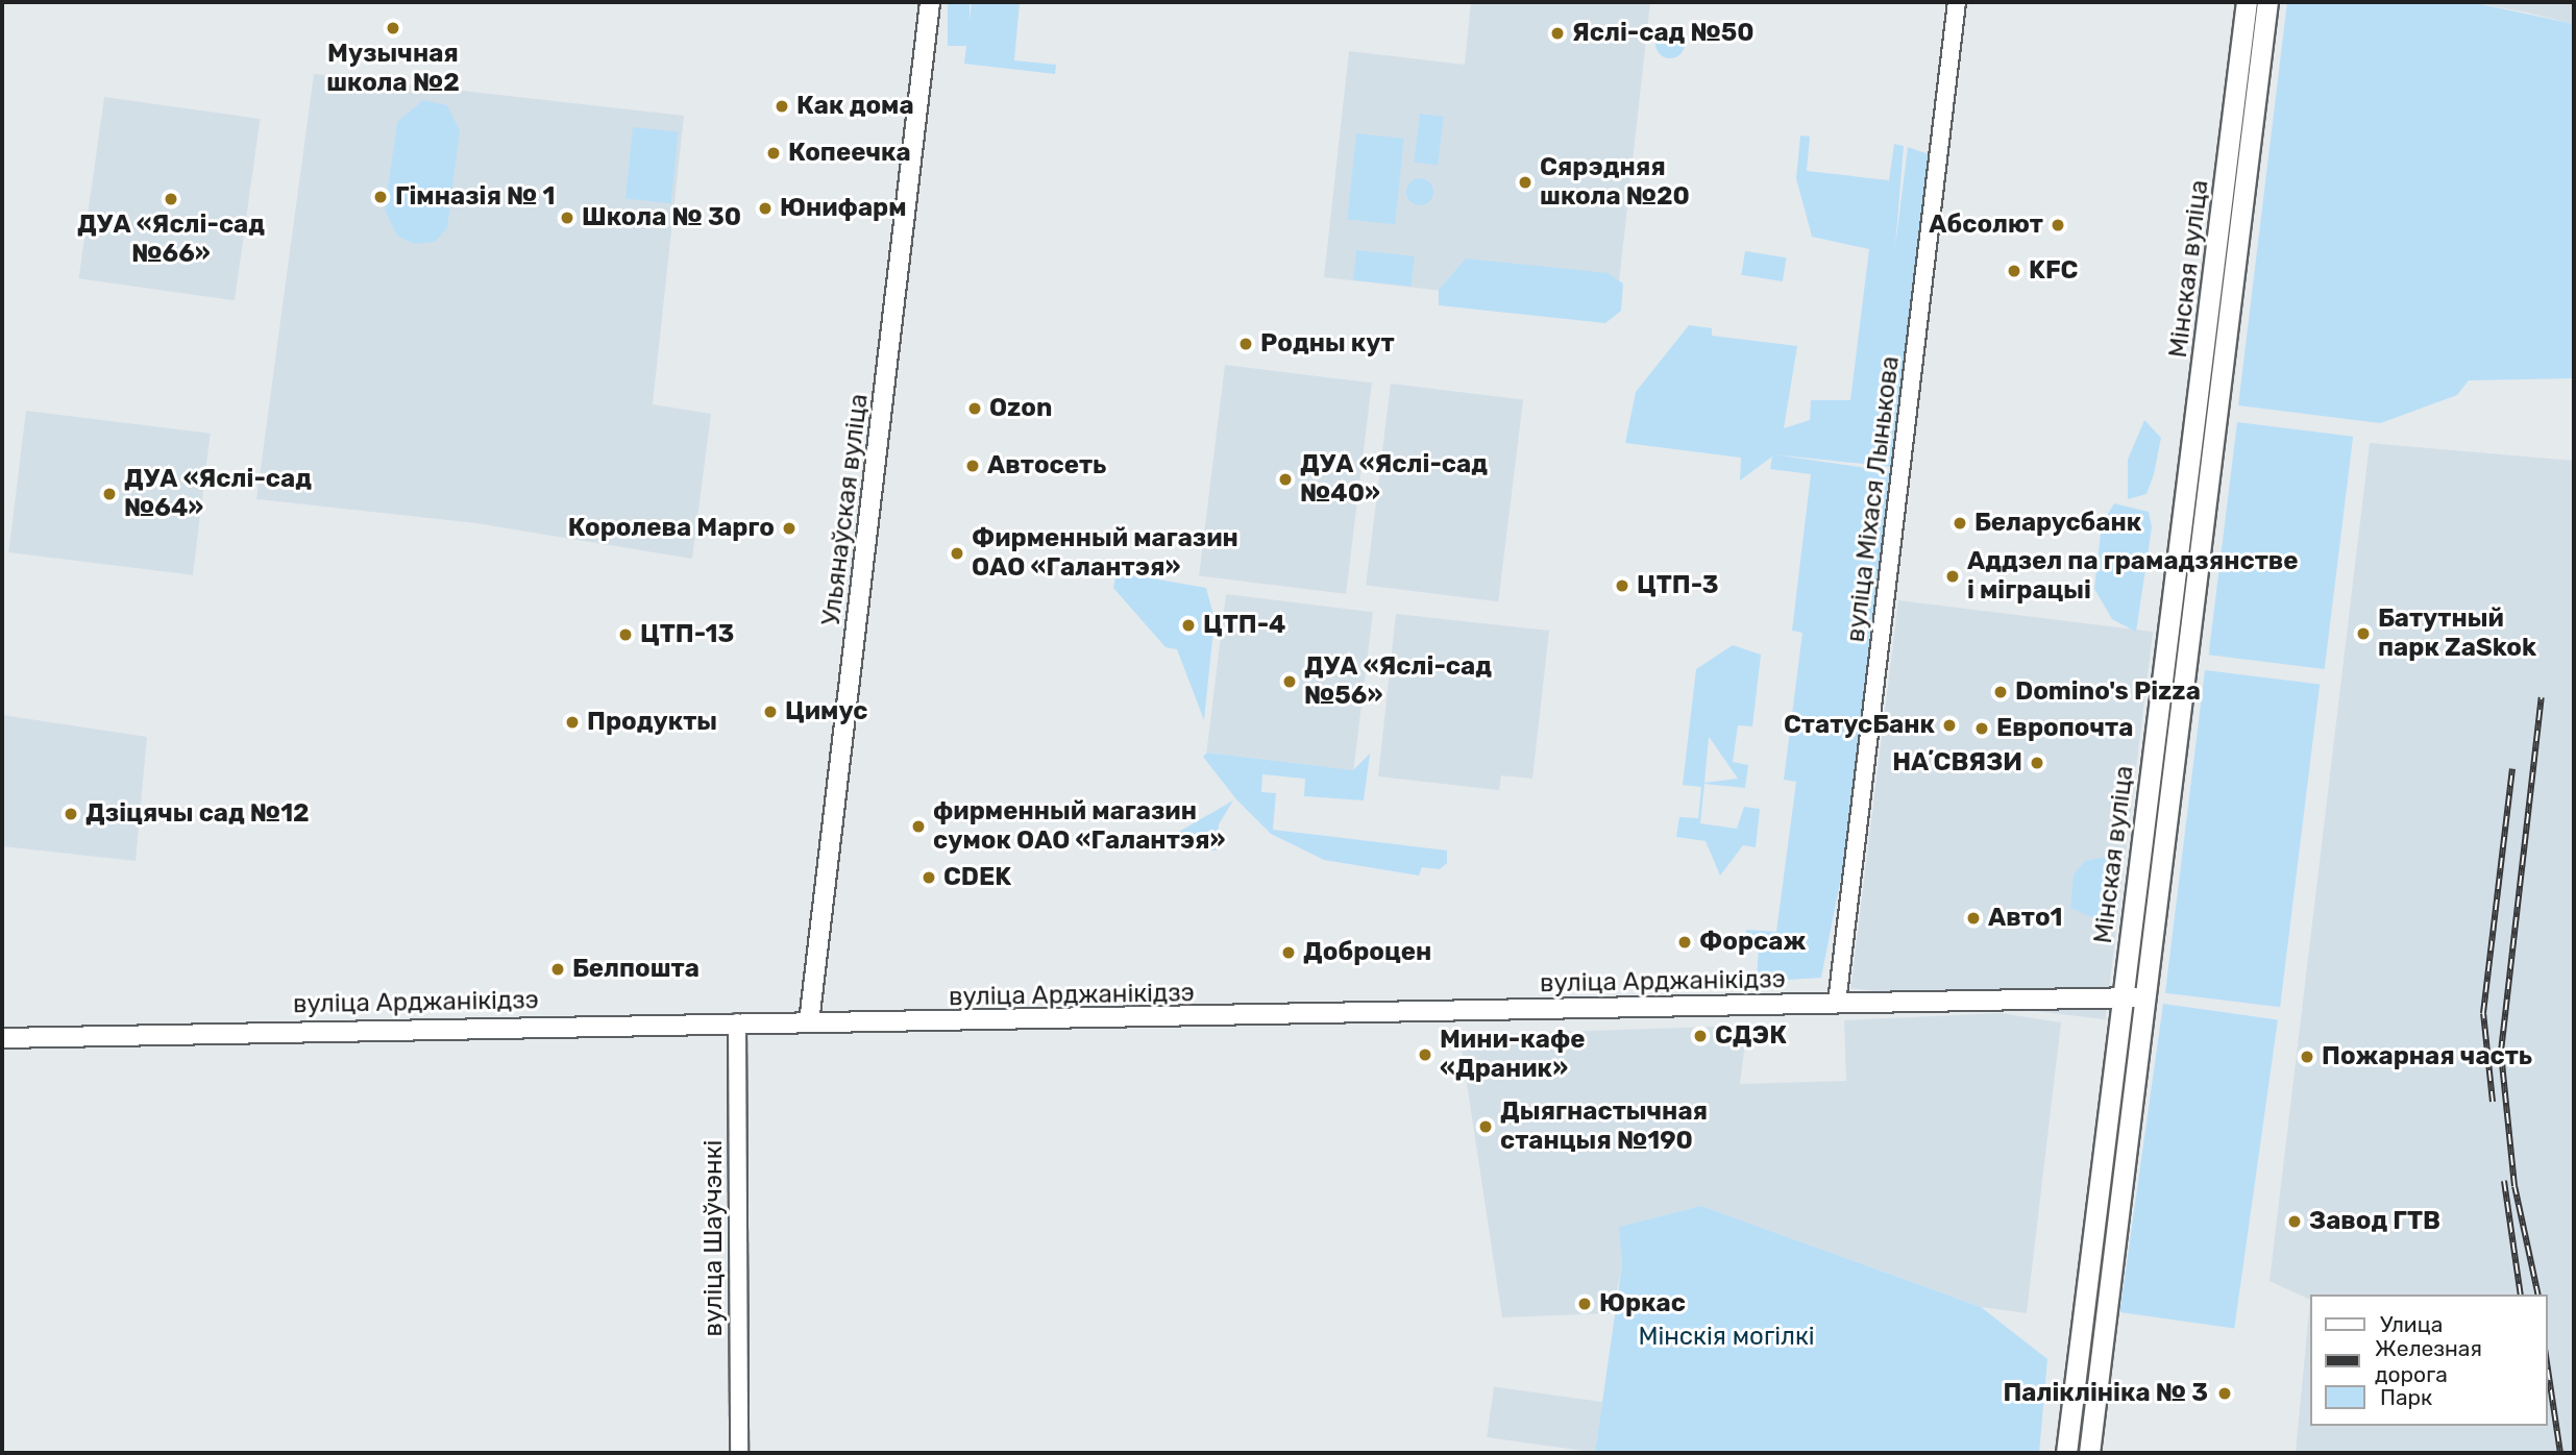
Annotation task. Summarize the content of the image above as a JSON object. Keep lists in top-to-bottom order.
{
  "streets": {
    "main road": ["Мінская вуліца", "Ульянаўская вуліца", "вуліца Арджанікідзэ"],
    "street": ["вуліца Міхася Лынькова", "вуліца Шаўчэнкі"]
  },
  "crossings": [
    ["Мінская вуліца", "вуліца Арджанікідзэ"],
    ["вуліца Міхася Лынькова", "вуліца Арджанікідзэ"],
    ["Ульянаўская вуліца", "вуліца Арджанікідзэ"],
    ["вуліца Арджанікідзэ", "вуліца Шаўчэнкі"]
  ],
  "parks": ["Мінскія могілкі"],
  "places": [
    "Музычная школа №2",
    "Яслі-сад №50",
    "Как дома",
    "Копеечка",
    "Сярэдняя школа №20",
    "Гімназія № 1",
    "ДУА «Яслі-сад №66»",
    "Юнифарм",
    "Школа № 30",
    "Абсолют",
    "KFC",
    "Родны кут",
    "Ozon",
    "Автосеть",
    "ДУА «Яслі-сад №40»",
    "ДУА «Яслі-сад №64»",
    "Беларусбанк",
    "Королева Марго",
    "Фирменный магазин ОАО «Галантэя»",
    "Аддзел па грамадзянстве і міграцыі",
    "ЦТП-3",
    "ЦТП-4",
    "Батутный парк ZaSkok",
    "ЦТП-13",
    "ДУА «Яслі-сад №56»",
    "Domino's Pizza",
    "Цимус",
    "Продукты",
    "СтатусБанк",
    "Европочта",
    "НАʼСВЯЗИ",
    "Дзіцячы сад №12",
    "фирменный магазин сумок ОАО «Галантэя»",
    "CDEK",
    "Авто1",
    "Форсаж",
    "Доброцен",
    "Белпошта",
    "СДЭК",
    "Мини-кафе «Драник»",
    "Пожарная часть",
    "Дыягнастычная станцыя №190",
    "Завод ГТВ",
    "Юркас",
    "Паліклініка № 3"
  ],
  "legend": ["Улица", "Железная дорога", "Парк"]
}
